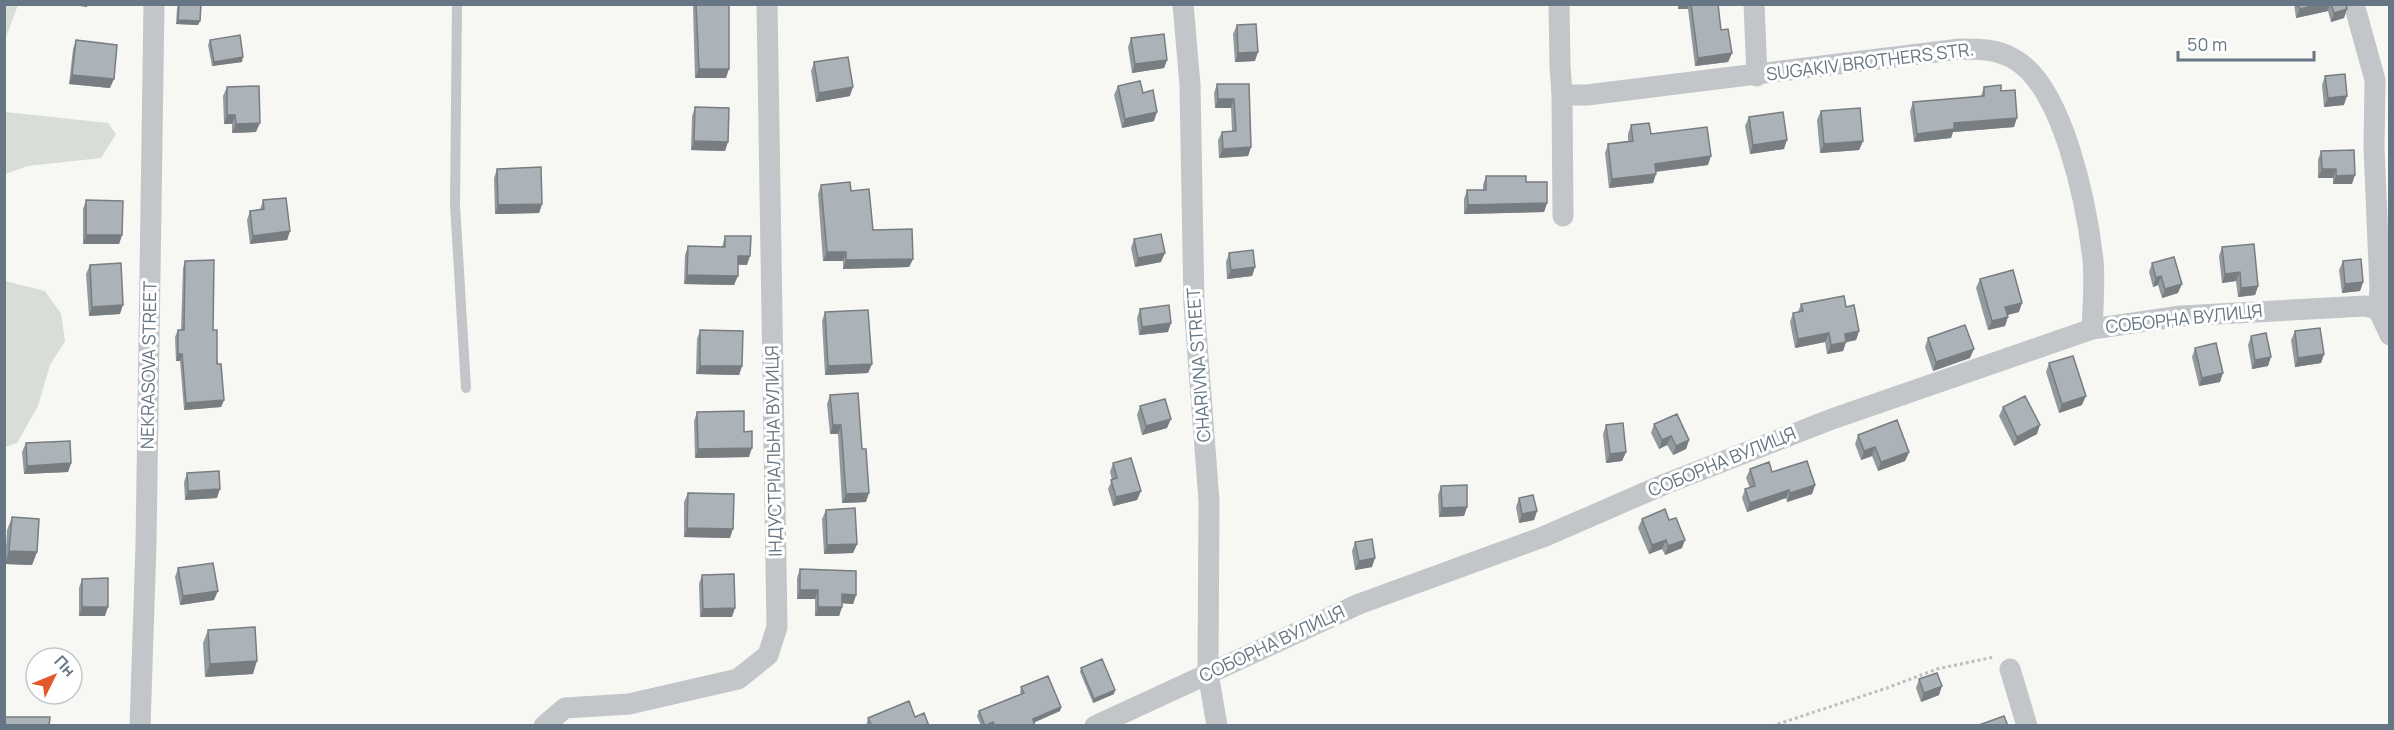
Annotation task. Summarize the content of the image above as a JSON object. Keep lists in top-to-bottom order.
{
  "streets": {
    "street": [
      "SUGAKIV BROTHERS STR.",
      "СОБОРНА ВУЛИЦЯ",
      "NEKRASOVA STREET",
      "CHARIVNA STREET",
      "ІНДУСТРІАЛЬНА ВУЛИЦЯ"
    ]
  },
  "crossings": [
    ["SUGAKIV BROTHERS STR.", "СОБОРНА ВУЛИЦЯ"],
    ["СОБОРНА ВУЛИЦЯ", "CHARIVNA STREET"]
  ],
  "scale_bar": "50 m",
  "north": "top right"
}
